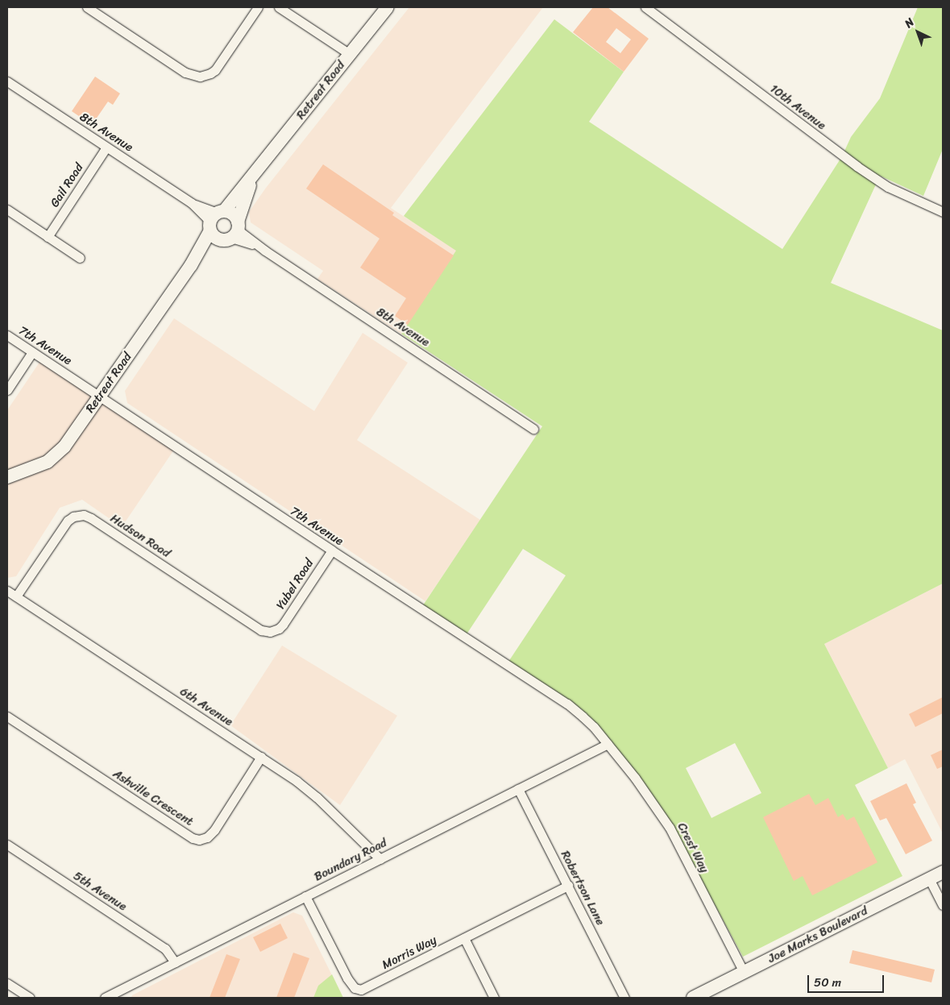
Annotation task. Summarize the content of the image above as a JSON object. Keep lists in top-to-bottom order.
{
  "streets": {
    "main road": ["Retreat Road", "Joe Marks Boulevard"],
    "street": [
      "10th Avenue",
      "8th Avenue",
      "Gail Road",
      "7th Avenue",
      "Hudson Road",
      "Yubel Road",
      "6th Avenue",
      "Ashville Crescent",
      "Crest Way",
      "Boundary Road",
      "Robertson Lane",
      "5th Avenue",
      "Morris Way"
    ]
  },
  "crossings": [
    ["Retreat Road", "8th Avenue"],
    ["Retreat Road", "7th Avenue"],
    ["8th Avenue", "Gail Road"],
    ["7th Avenue", "Yubel Road"],
    ["7th Avenue", "Crest Way"],
    ["7th Avenue", "Boundary Road"],
    ["Hudson Road", "Yubel Road"],
    ["Hudson Road", "6th Avenue"],
    ["6th Avenue", "Ashville Crescent"],
    ["6th Avenue", "Boundary Road"],
    ["Crest Way", "Boundary Road"],
    ["Crest Way", "Joe Marks Boulevard"],
    ["Boundary Road", "Robertson Lane"],
    ["Boundary Road", "5th Avenue"],
    ["Boundary Road", "Morris Way"],
    ["Robertson Lane", "Morris Way"]
  ],
  "scale_bar": "50 m",
  "north": "top left"
}
